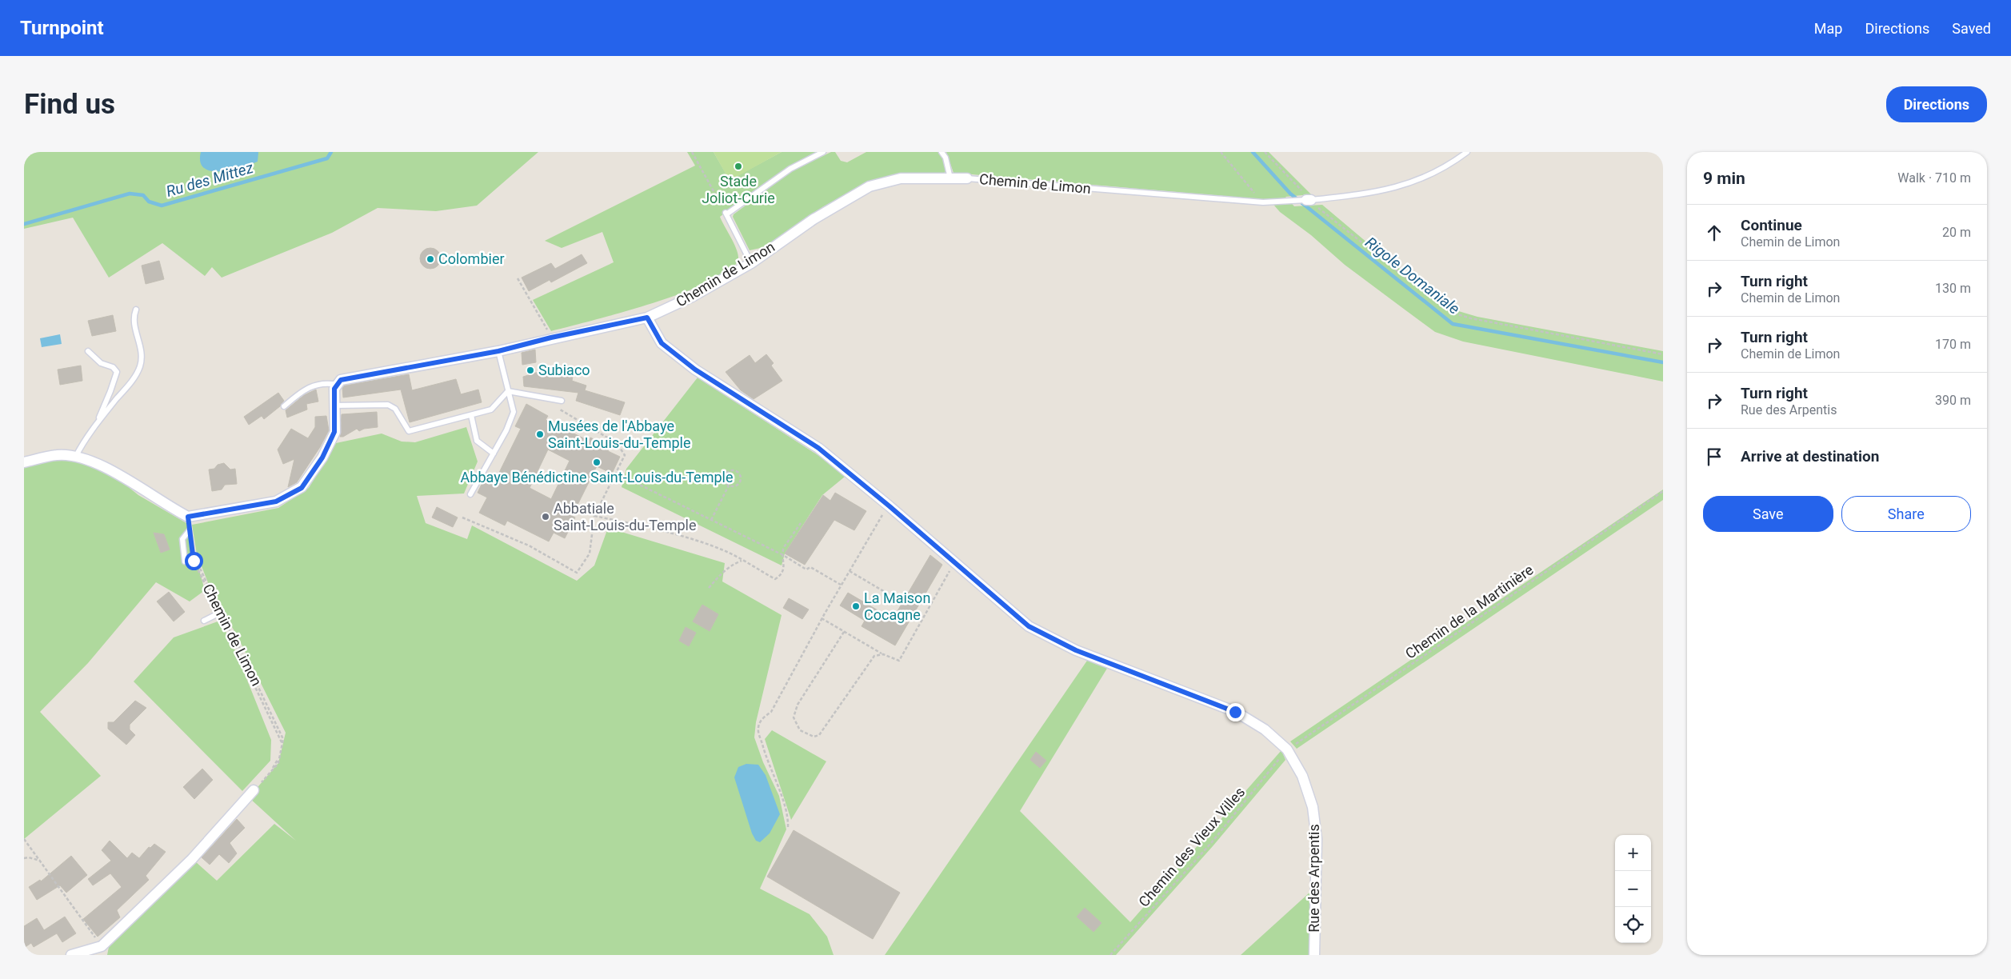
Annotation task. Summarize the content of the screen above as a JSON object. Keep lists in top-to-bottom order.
{
  "streets": {
    "street": ["Chemin de Limon", "Rue des Arpentis"],
    "path": ["Chemin de la Martinière", "Chemin des Vieux Villes"]
  },
  "crossings": [
    ["Chemin de Limon", "Rue des Arpentis"],
    ["Chemin de la Martinière", "Chemin des Vieux Villes"],
    ["Chemin de la Martinière", "Rue des Arpentis"],
    ["Chemin des Vieux Villes", "Rue des Arpentis"]
  ],
  "water": ["Ru des Mittez", "Rigole Domaniale"],
  "places": [
    "Stade Joliot-Curie",
    "Colombier",
    "Subiaco",
    "Musées de l'Abbaye Saint-Louis-du-Temple",
    "Abbaye Bénédictine Saint-Louis-du-Temple",
    "Abbatiale Saint-Louis-du-Temple",
    "La Maison Cocagne"
  ],
  "page": {
    "header": "Turnpoint",
    "nav": ["Map", "Directions", "Saved"],
    "buttons": [
      "Directions",
      ["Save", "Share"]
    ],
    "title": "Find us",
    "heading": ["9 min", "Walk · 710 m"],
    "list": [
      ["Continue", "Chemin de Limon", "20 m"],
      ["Turn right", "Chemin de Limon", "130 m"],
      ["Turn right", "Chemin de Limon", "170 m"],
      ["Turn right", "Rue des Arpentis", "390 m"],
      "Arrive at destination"
    ],
    "map_buttons": ["+", "−"]
  }
}
